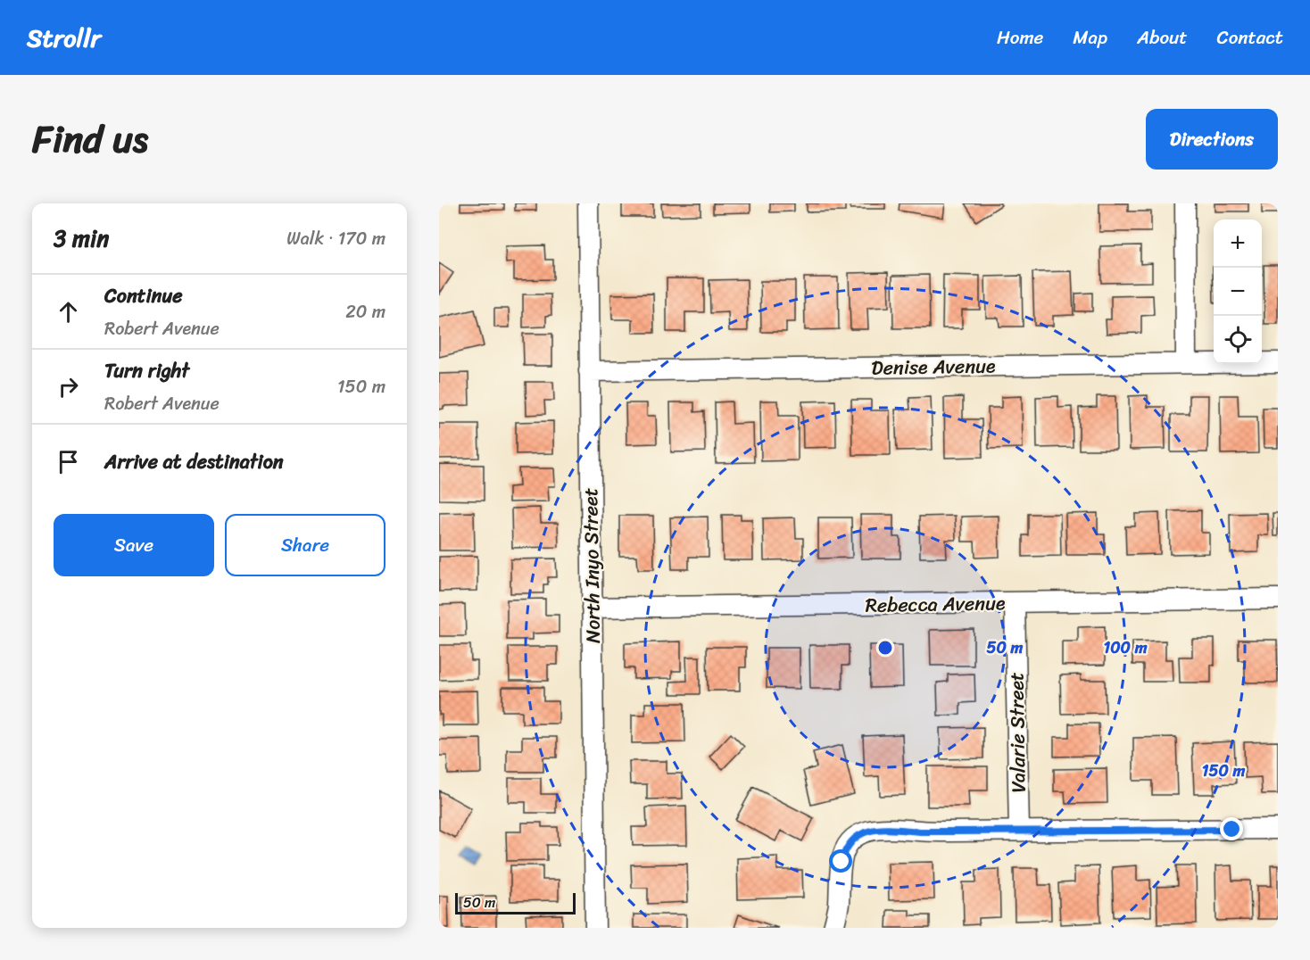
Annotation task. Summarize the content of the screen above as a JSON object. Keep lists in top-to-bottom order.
{
  "streets": {
    "street": [
      "Denise Avenue",
      "North Inyo Street",
      "Rebecca Avenue",
      "Valarie Street"
    ]
  },
  "crossings": [
    ["Denise Avenue", "North Inyo Street"],
    ["North Inyo Street", "Rebecca Avenue"],
    ["Rebecca Avenue", "Valarie Street"]
  ],
  "scale_bar": "50 m",
  "page": {
    "header": "Strollr",
    "nav": [
      "Home",
      "Map",
      "About",
      "Contact"
    ],
    "title": "Find us",
    "buttons": [
      "Directions",
      ["Save", "Share"]
    ],
    "heading": ["3 min", "Walk · 170 m"],
    "map_buttons": ["+", "−"],
    "list": [
      ["Continue", "Robert Avenue", "20 m"],
      ["Turn right", "Robert Avenue", "150 m"],
      "Arrive at destination"
    ],
    "scale": "50 m"
  },
  "rings": ["50 m", "100 m", "150 m"]
}
